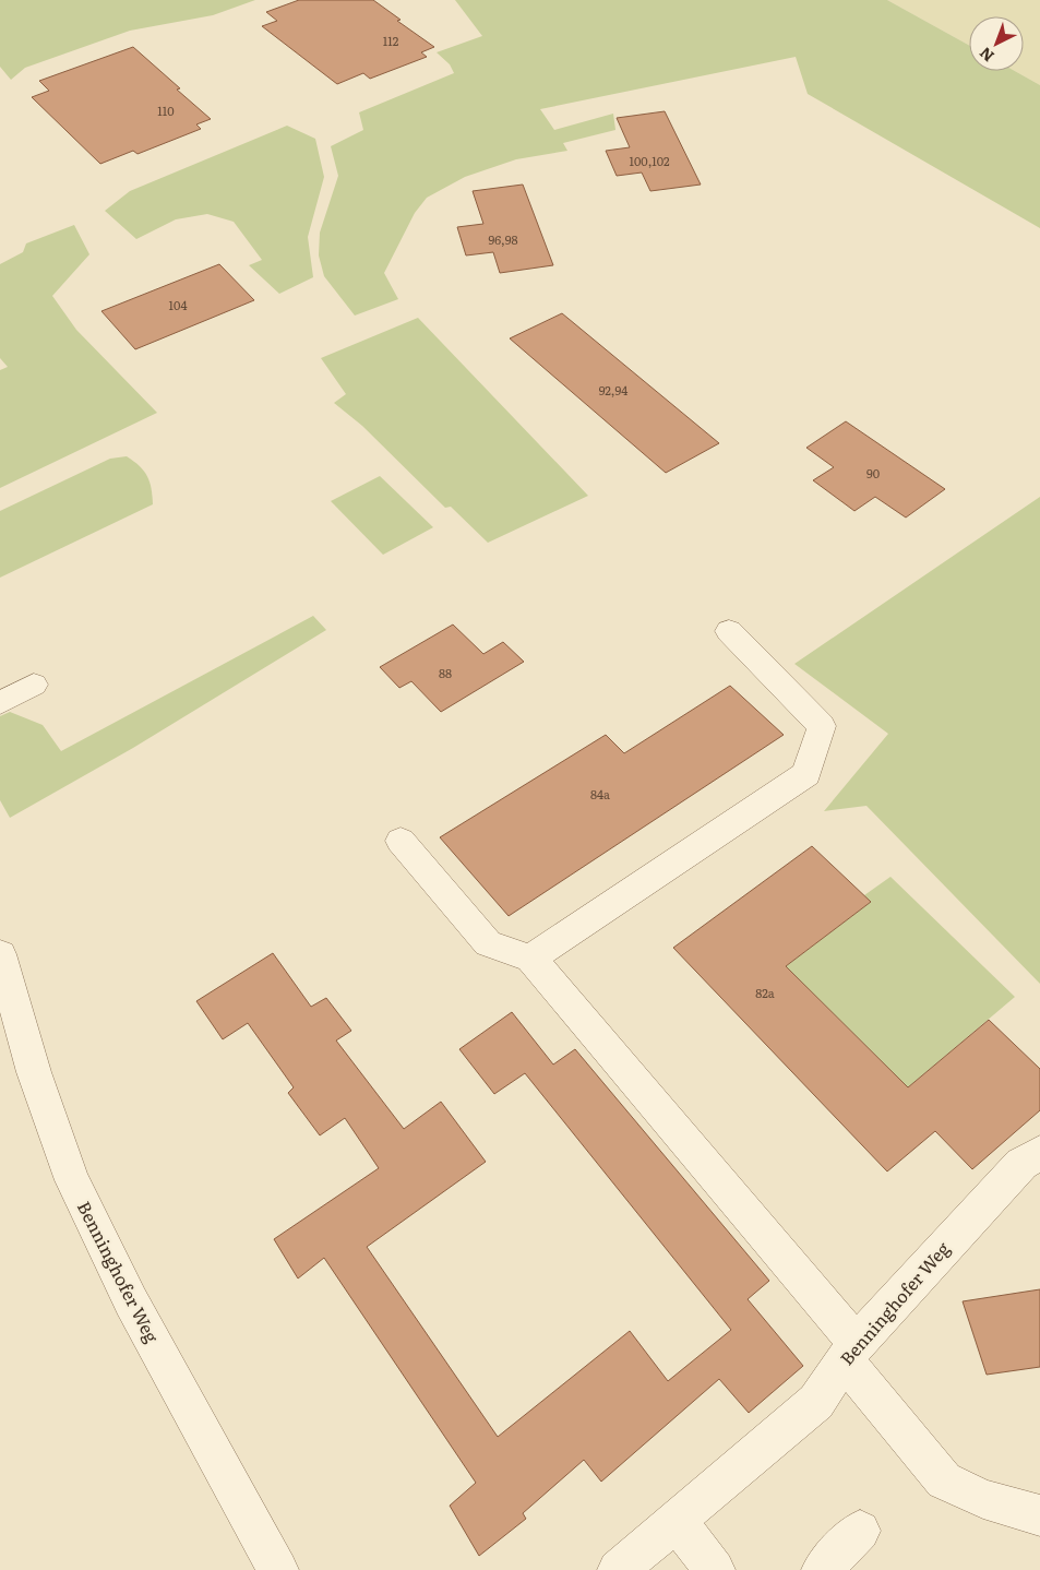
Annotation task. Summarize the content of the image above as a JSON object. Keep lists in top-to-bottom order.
{
  "streets": {
    "lane": ["Benninghofer Weg"]
  },
  "house_numbers": [
    "112",
    "110",
    "100,102",
    "96,98",
    "104",
    "92,94",
    "90",
    "88",
    "84a",
    "82a"
  ],
  "north": "bottom left"
}
